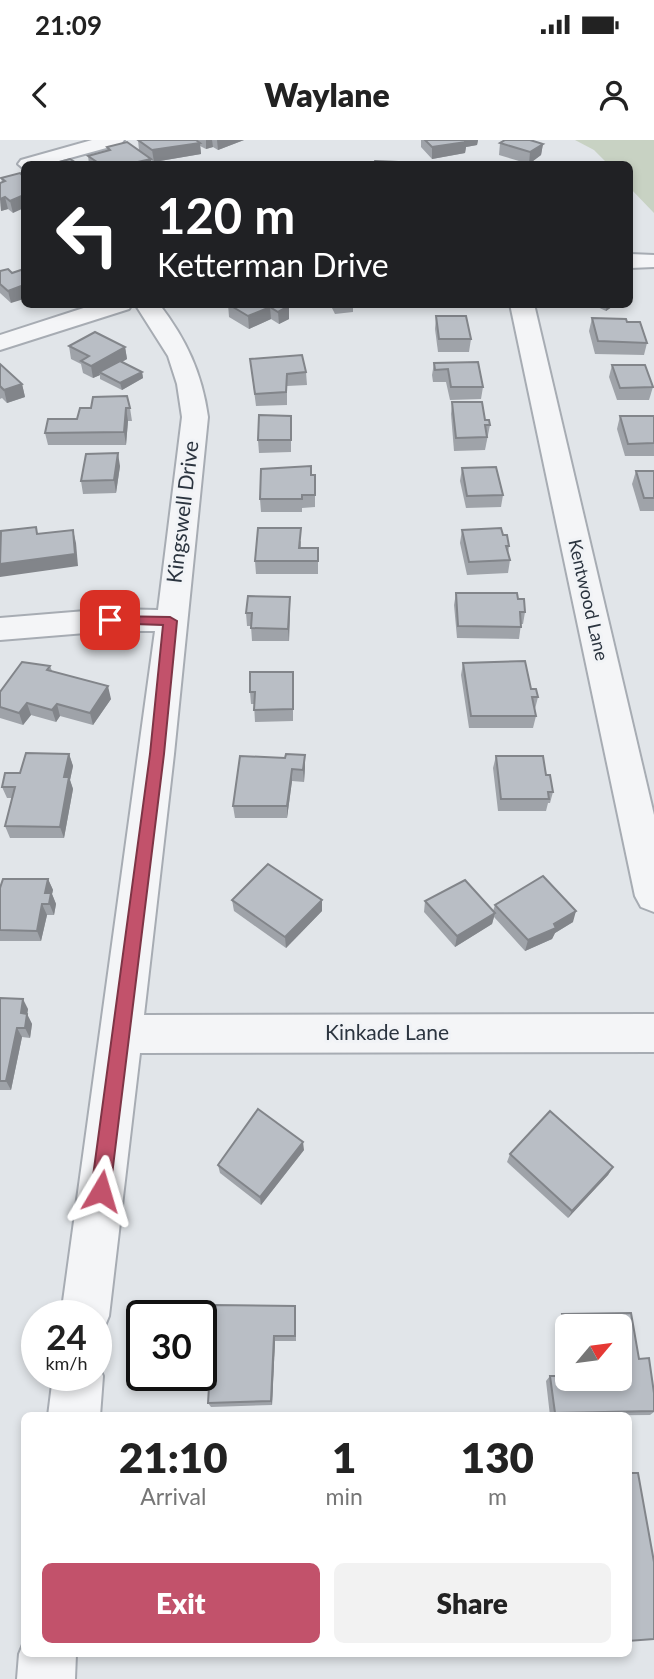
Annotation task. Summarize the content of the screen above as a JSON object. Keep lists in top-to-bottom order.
{
  "streets": {
    "street": ["Kingswell Drive", "Kentwood Lane", "Kinkade Lane"]
  },
  "crossings": [
    ["Kingswell Drive", "Kinkade Lane"]
  ],
  "north": "top right",
  "page": {
    "status": "21:09",
    "header": "Waylane",
    "turn": ["120 m", "Ketterman Drive"],
    "speed": "24 km/h",
    "limit": "30",
    "eta": [
      "21:10",
      "Arrival",
      "1",
      "min",
      "130",
      "m"
    ],
    "buttons": ["Exit", "Share"]
  }
}
